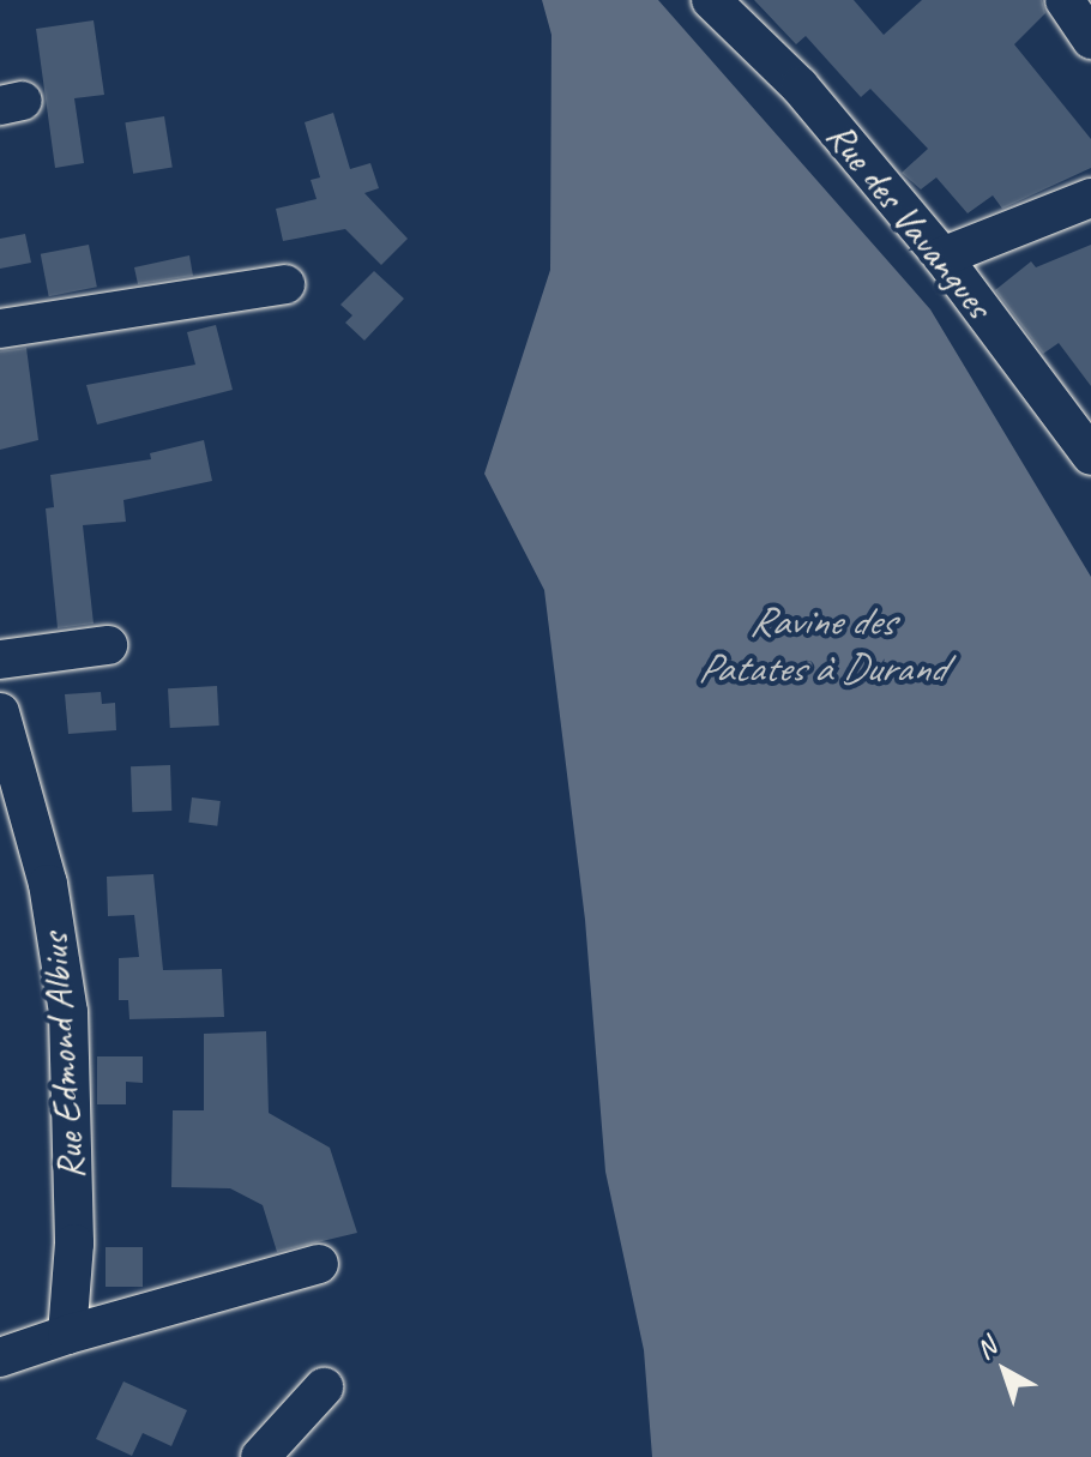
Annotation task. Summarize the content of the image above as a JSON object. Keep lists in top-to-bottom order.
{
  "streets": {
    "street": ["Rue des Vavangues", "Rue Edmond Albius"]
  },
  "water": ["Ravine des Patates à Durand"],
  "north": "top left"
}
